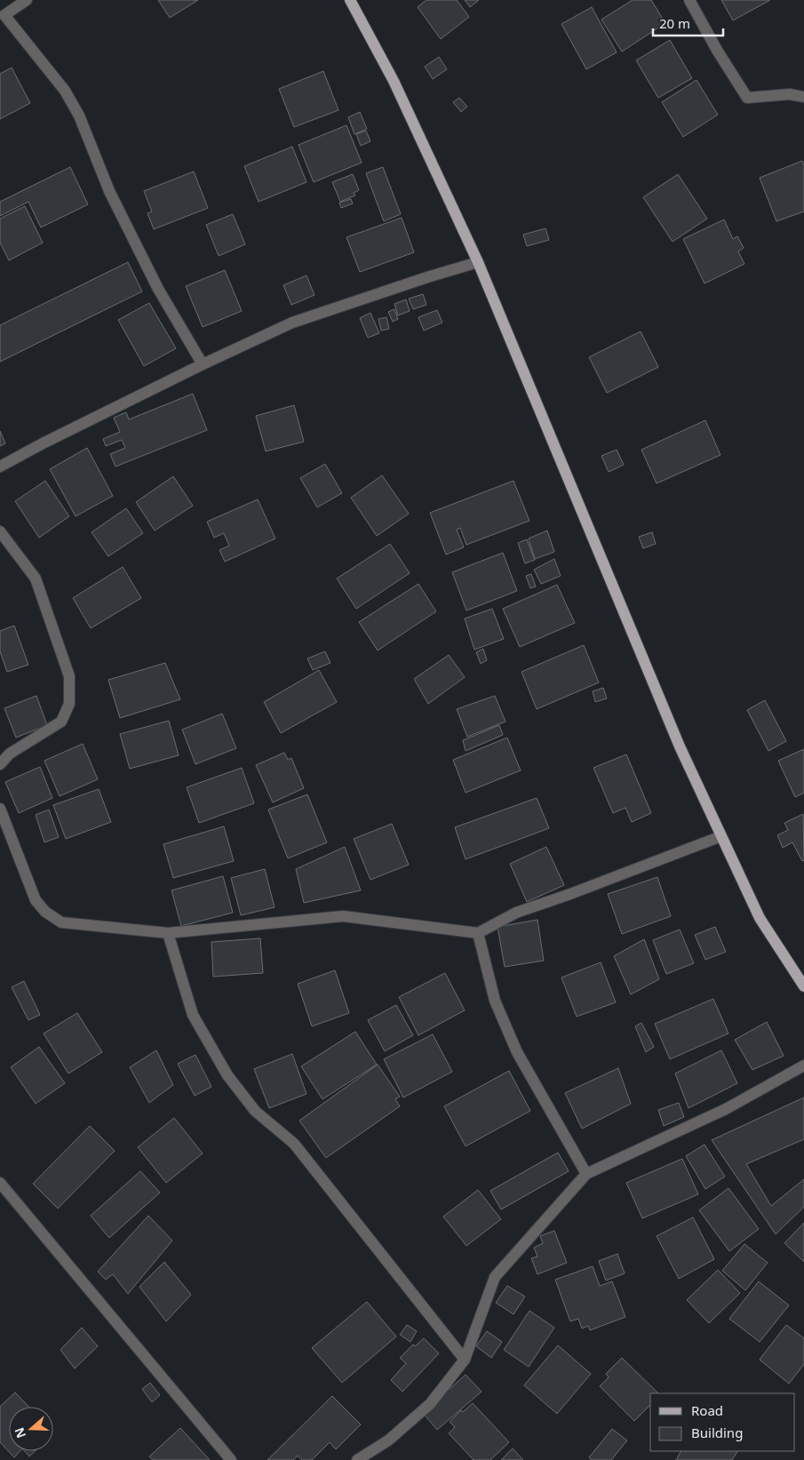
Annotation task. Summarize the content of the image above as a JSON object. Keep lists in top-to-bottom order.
{
  "legend": ["Road", "Building"],
  "scale_bar": "20 m",
  "north": "left"
}
